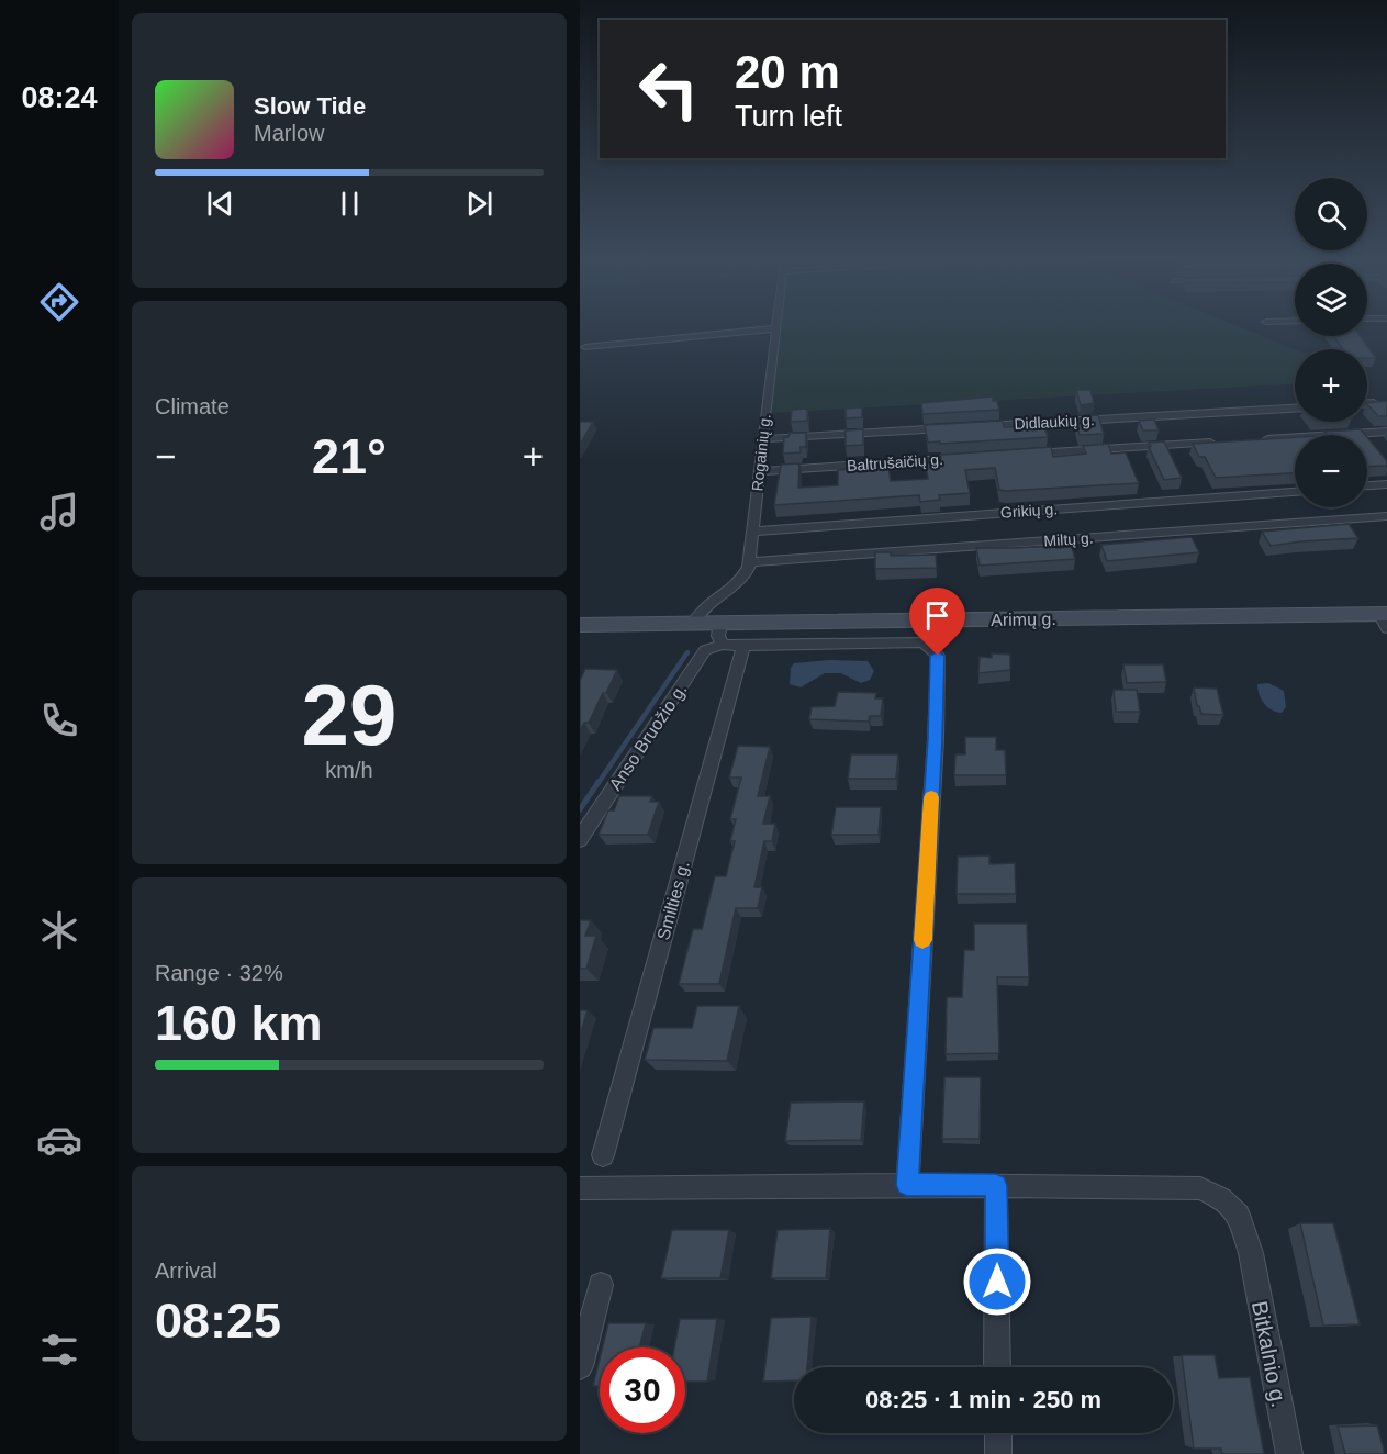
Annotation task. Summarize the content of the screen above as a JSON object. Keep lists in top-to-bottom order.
{
  "streets": {
    "main road": ["Arimų g."],
    "street": [
      "Didlaukių g.",
      "Rogainių g.",
      "Baltrušaičių g.",
      "Grikių g.",
      "Miltų g.",
      "Anso Bruožio g.",
      "Smilties g.",
      "Bitkalnio g."
    ]
  },
  "crossings": [
    ["Rogainių g.", "Baltrušaičių g."],
    ["Rogainių g.", "Grikių g."],
    ["Rogainių g.", "Miltų g."],
    ["Rogainių g.", "Arimų g."]
  ],
  "page": {
    "tabs": "08:24",
    "turn": ["20 m", "Turn left"],
    "song": ["Slow Tide", "Marlow"],
    "map_buttons": ["+", "−"],
    "tile": [
      "Climate",
      ["29", "km/h"],
      ["Range · 32%", "160 km"],
      ["Arrival", "08:25"]
    ],
    "heat": ["−", "21°", "+"],
    "limit": "30",
    "trip": "08:25 · 1 min · 250 m"
  }
}
